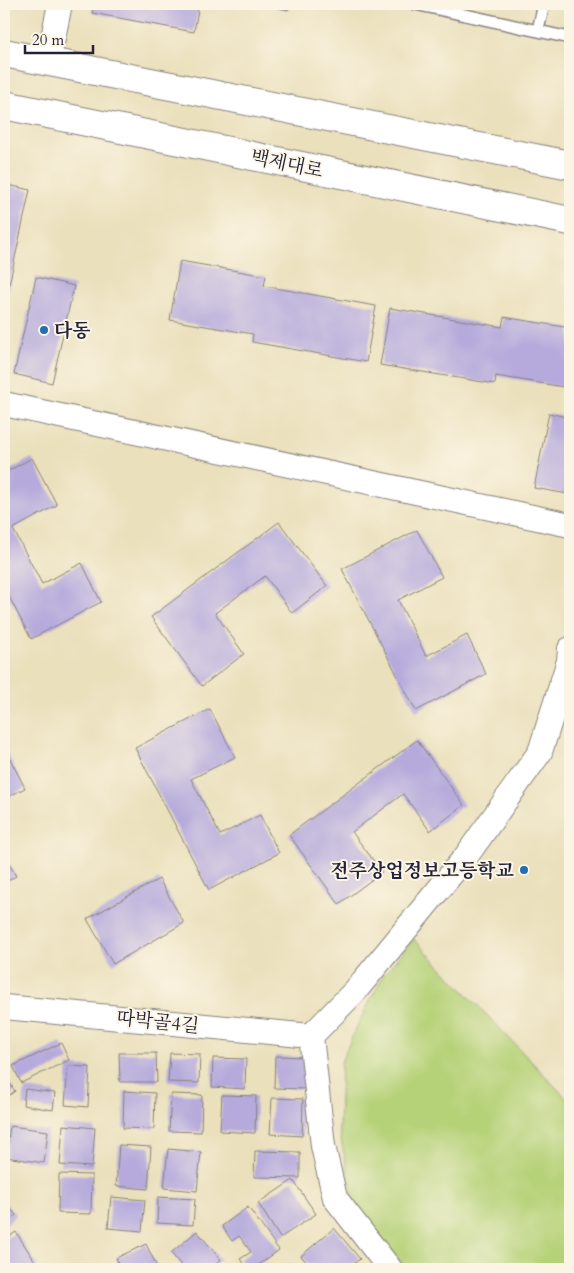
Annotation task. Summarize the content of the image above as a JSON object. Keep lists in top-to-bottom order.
{
  "streets": {
    "street": ["백제대로", "따박골4길"]
  },
  "places": ["다동", "전주상업정보고등학교"],
  "scale_bar": "20 m"
}
